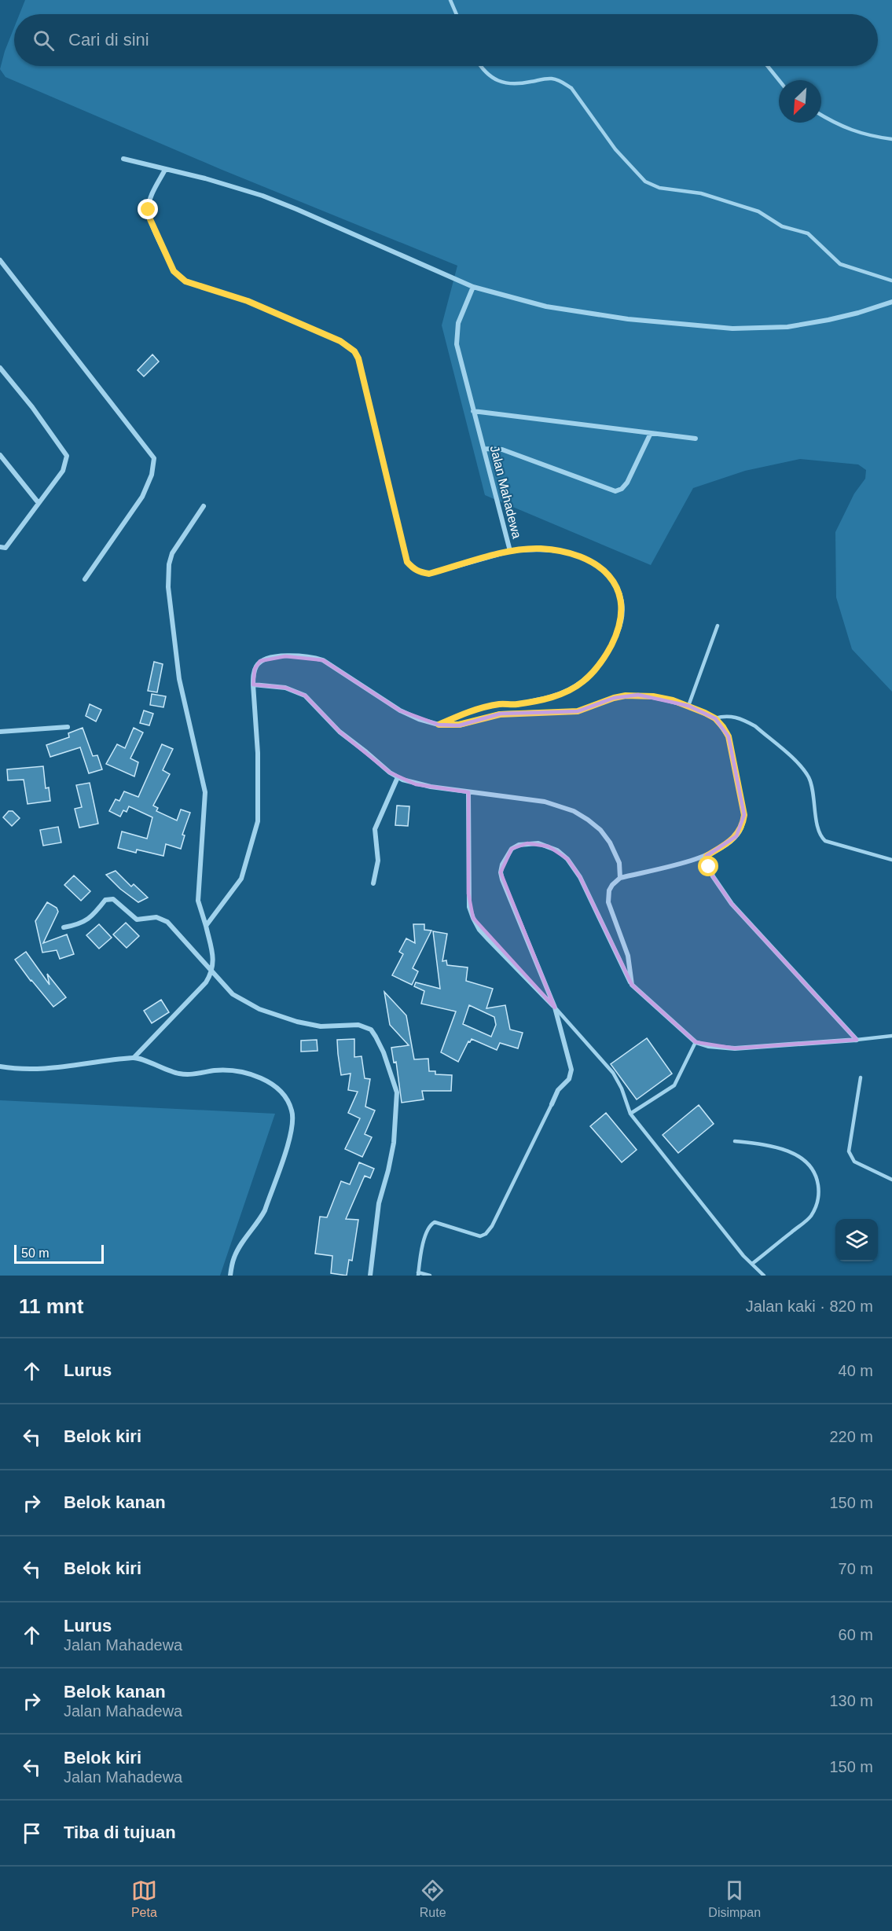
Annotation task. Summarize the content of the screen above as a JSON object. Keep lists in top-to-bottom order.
{
  "streets": {
    "street": ["Jalan Mahadewa"]
  },
  "scale_bar": "50 m",
  "north": "bottom left",
  "page": {
    "search": "Cari di sini",
    "scale": "50 m",
    "heading": ["11 mnt", "Jalan kaki · 820 m"],
    "list": [
      ["Lurus", "40 m"],
      ["Belok kiri", "220 m"],
      ["Belok kanan", "150 m"],
      ["Belok kiri", "70 m"],
      ["Lurus", "Jalan Mahadewa", "60 m"],
      ["Belok kanan", "Jalan Mahadewa", "130 m"],
      ["Belok kiri", "Jalan Mahadewa", "150 m"],
      "Tiba di tujuan"
    ],
    "nav": ["Peta", "Rute", "Disimpan"]
  }
}
